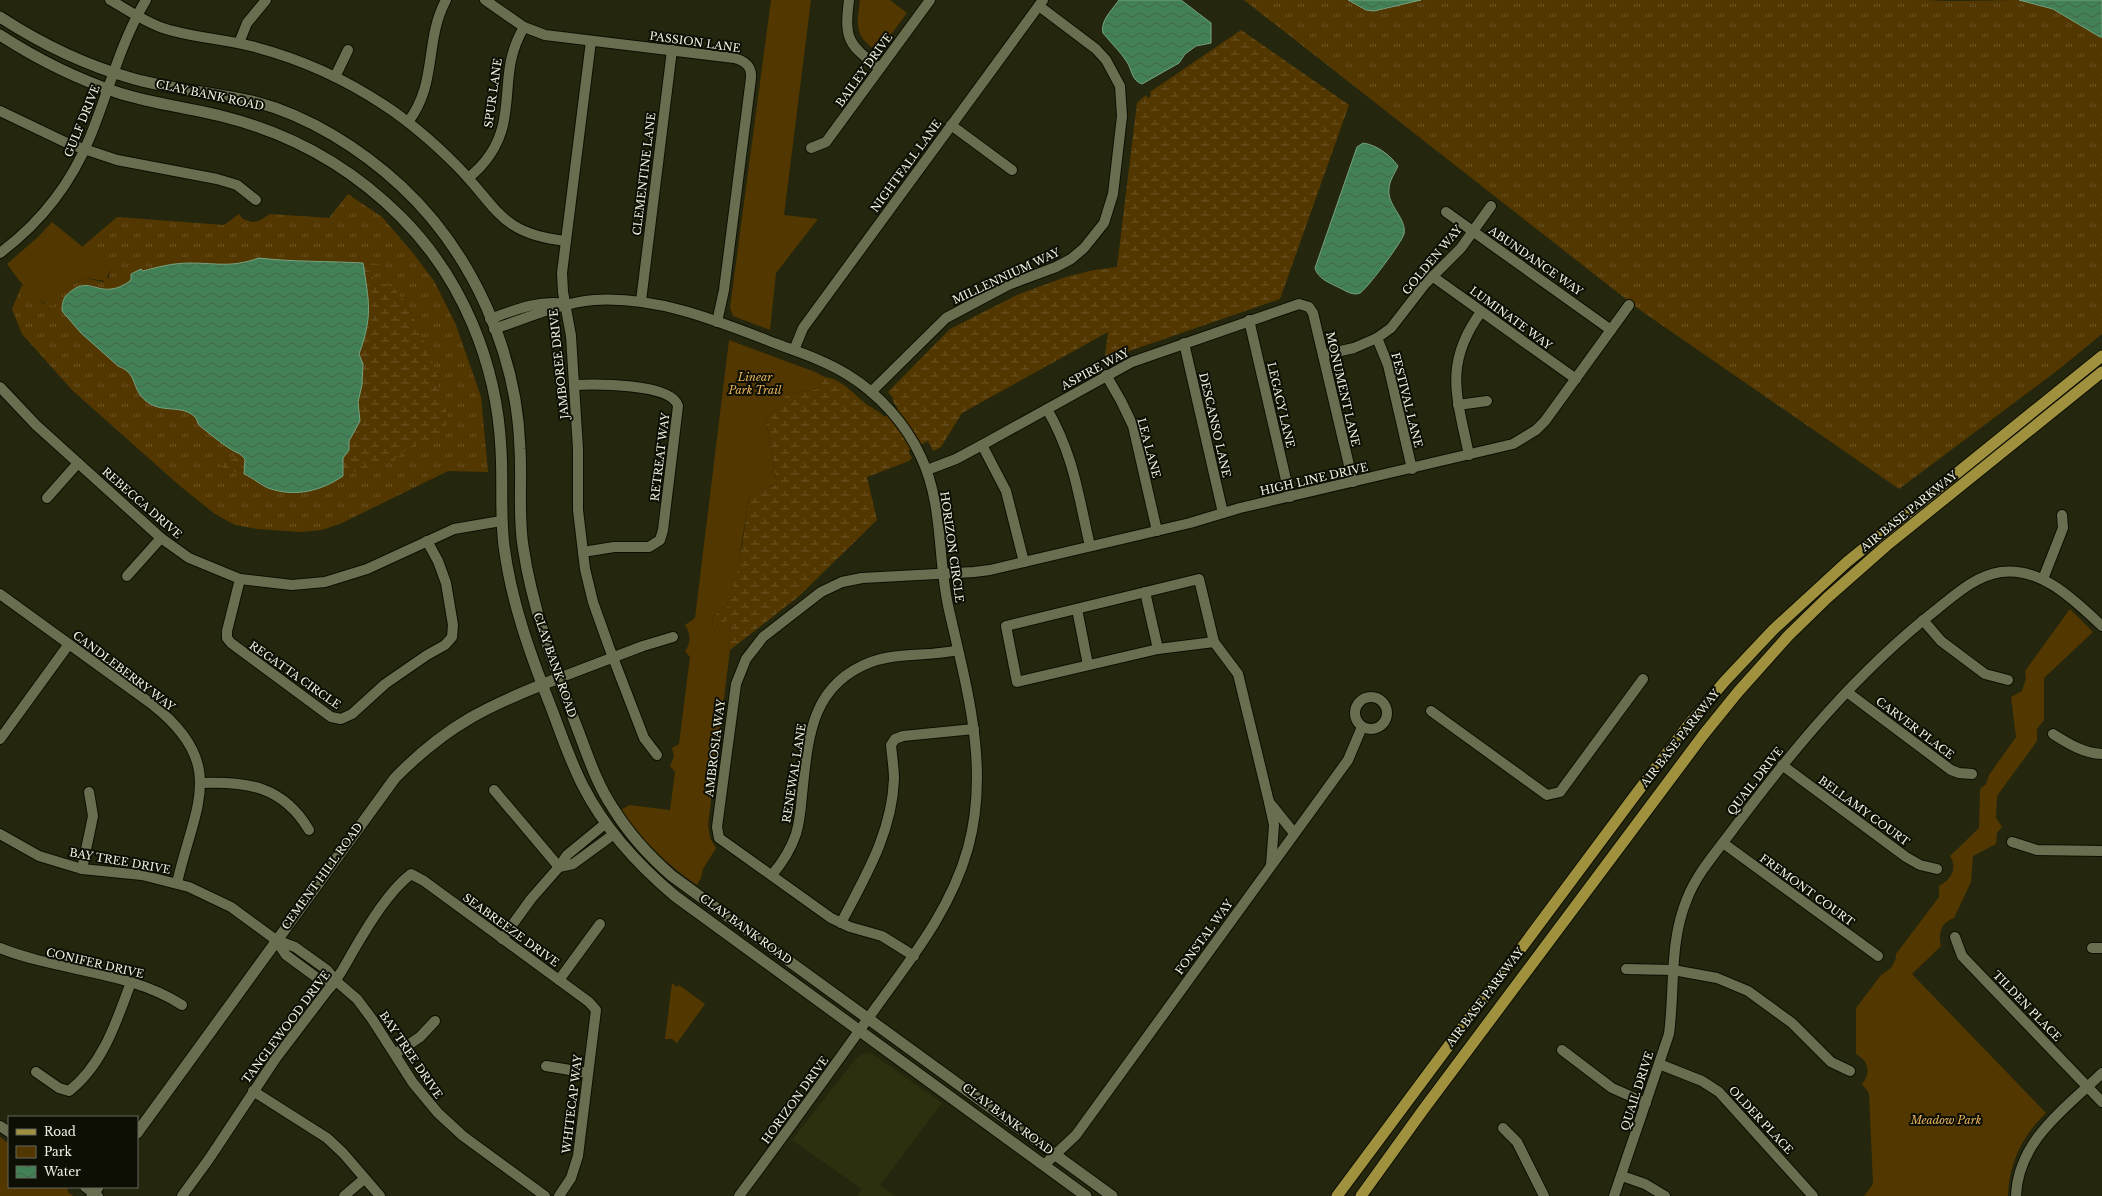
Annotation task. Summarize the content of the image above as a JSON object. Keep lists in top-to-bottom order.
{
  "streets": {
    "main road": ["AIR BASE PARKWAY"],
    "street": [
      "PASSION LANE",
      "BAILEY DRIVE",
      "SPUR LANE",
      "CLAY BANK ROAD",
      "GULF DRIVE",
      "NIGHTFALL LANE",
      "CLEMENTINE LANE",
      "GOLDEN WAY",
      "ABUNDANCE WAY",
      "MILLENNIUM WAY",
      "LUMINATE WAY",
      "JAMBOREE DRIVE",
      "ASPIRE WAY",
      "MONUMENT LANE",
      "FESTIVAL LANE",
      "LEGACY LANE",
      "DESCANSO LANE",
      "LEA LANE",
      "RETREAT WAY",
      "HIGH LINE DRIVE",
      "REBECCA DRIVE",
      "HORIZON CIRCLE",
      "CANDLEBERRY WAY",
      "REGATTA CIRCLE",
      "CARVER PLACE",
      "AMBROSIA WAY",
      "RENEWAL LANE",
      "QUAIL DRIVE",
      "BELLAMY COURT",
      "BAY TREE DRIVE",
      "CEMENT HILL ROAD",
      "FREMONT COURT",
      "SEABREEZE DRIVE",
      "FONSTAL WAY",
      "CONIFER DRIVE",
      "TILDEN PLACE",
      "TANGLEWOOD DRIVE",
      "HORIZON DRIVE",
      "WHITECAP WAY",
      "OLDER PLACE"
    ]
  },
  "crossings": [
    ["PASSION LANE", "SPUR LANE"],
    ["PASSION LANE", "CLEMENTINE LANE"],
    ["PASSION LANE", "JAMBOREE DRIVE"],
    ["PASSION LANE", "HORIZON CIRCLE"],
    ["CLAY BANK ROAD", "GULF DRIVE"],
    ["CLAY BANK ROAD", "REBECCA DRIVE"],
    ["CLAY BANK ROAD", "HORIZON CIRCLE"],
    ["CLAY BANK ROAD", "CEMENT HILL ROAD"],
    ["CLAY BANK ROAD", "FONSTAL WAY"],
    ["CLAY BANK ROAD", "HORIZON DRIVE"],
    ["NIGHTFALL LANE", "MILLENNIUM WAY"],
    ["NIGHTFALL LANE", "HORIZON CIRCLE"],
    ["CLEMENTINE LANE", "HORIZON CIRCLE"],
    ["GOLDEN WAY", "ABUNDANCE WAY"],
    ["GOLDEN WAY", "LUMINATE WAY"],
    ["GOLDEN WAY", "MONUMENT LANE"],
    ["GOLDEN WAY", "FESTIVAL LANE"],
    ["ABUNDANCE WAY", "HIGH LINE DRIVE"],
    ["MILLENNIUM WAY", "HORIZON CIRCLE"],
    ["LUMINATE WAY", "HIGH LINE DRIVE"],
    ["JAMBOREE DRIVE", "RETREAT WAY"],
    ["JAMBOREE DRIVE", "HORIZON CIRCLE"],
    ["ASPIRE WAY", "MONUMENT LANE"],
    ["ASPIRE WAY", "LEGACY LANE"],
    ["ASPIRE WAY", "DESCANSO LANE"],
    ["ASPIRE WAY", "LEA LANE"],
    ["ASPIRE WAY", "HORIZON CIRCLE"],
    ["MONUMENT LANE", "HIGH LINE DRIVE"],
    ["FESTIVAL LANE", "HIGH LINE DRIVE"],
    ["LEGACY LANE", "HIGH LINE DRIVE"],
    ["DESCANSO LANE", "HIGH LINE DRIVE"],
    ["LEA LANE", "HIGH LINE DRIVE"],
    ["HIGH LINE DRIVE", "HORIZON CIRCLE"],
    ["HIGH LINE DRIVE", "AMBROSIA WAY"],
    ["REBECCA DRIVE", "REGATTA CIRCLE"],
    ["HORIZON CIRCLE", "AMBROSIA WAY"],
    ["HORIZON CIRCLE", "RENEWAL LANE"],
    ["HORIZON CIRCLE", "HORIZON DRIVE"],
    ["CANDLEBERRY WAY", "BAY TREE DRIVE"],
    ["CARVER PLACE", "QUAIL DRIVE"],
    ["AMBROSIA WAY", "RENEWAL LANE"],
    ["QUAIL DRIVE", "BELLAMY COURT"],
    ["QUAIL DRIVE", "FREMONT COURT"],
    ["QUAIL DRIVE", "OLDER PLACE"],
    ["BAY TREE DRIVE", "CEMENT HILL ROAD"],
    ["BAY TREE DRIVE", "TANGLEWOOD DRIVE"],
    ["SEABREEZE DRIVE", "TANGLEWOOD DRIVE"],
    ["SEABREEZE DRIVE", "WHITECAP WAY"]
  ],
  "parks": ["Linear Park Trail", "Meadow Park"],
  "legend": ["Road", "Park", "Water"]
}
